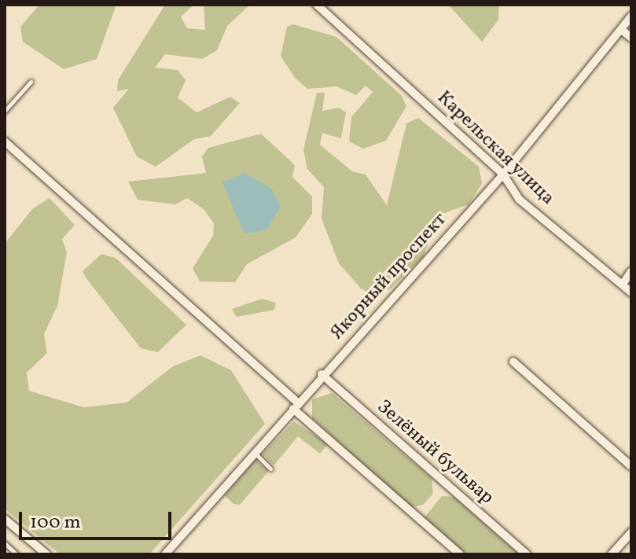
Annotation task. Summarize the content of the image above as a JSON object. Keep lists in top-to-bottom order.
{
  "streets": {
    "street": ["Карельская улица", "Якорный проспект", "Зелёный бульвар"]
  },
  "crossings": [
    ["Карельская улица", "Якорный проспект"],
    ["Якорный проспект", "Зелёный бульвар"]
  ],
  "scale_bar": "100 m"
}
